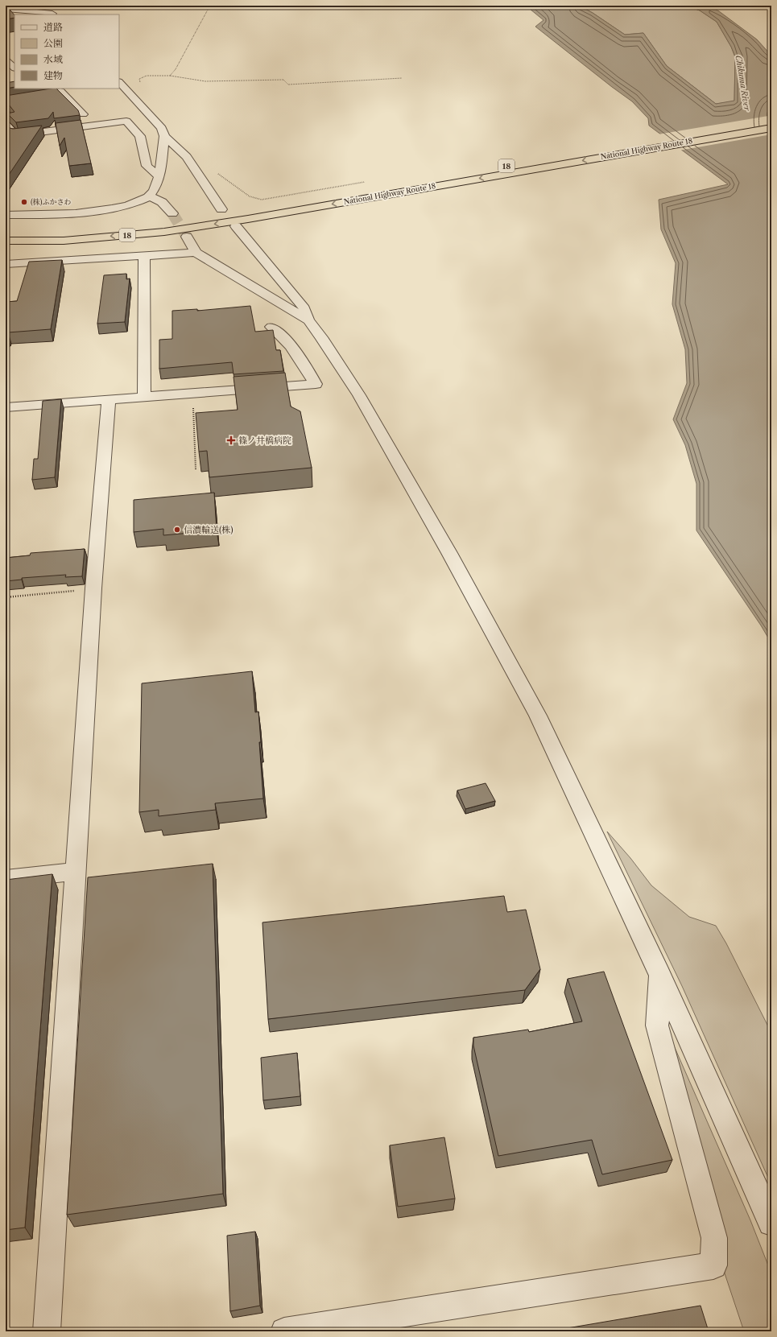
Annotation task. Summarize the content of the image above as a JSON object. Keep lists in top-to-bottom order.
{
  "streets": {
    "highway": ["National Highway Route 18", "18"]
  },
  "water": ["Chikuma River"],
  "places": {
    "other": ["(株)ふかさわ", "信濃輸送(株)"],
    "health": ["篠ノ井橋病院"]
  },
  "legend": [
    "道路",
    "公園",
    "水域",
    "建物"
  ]
}
